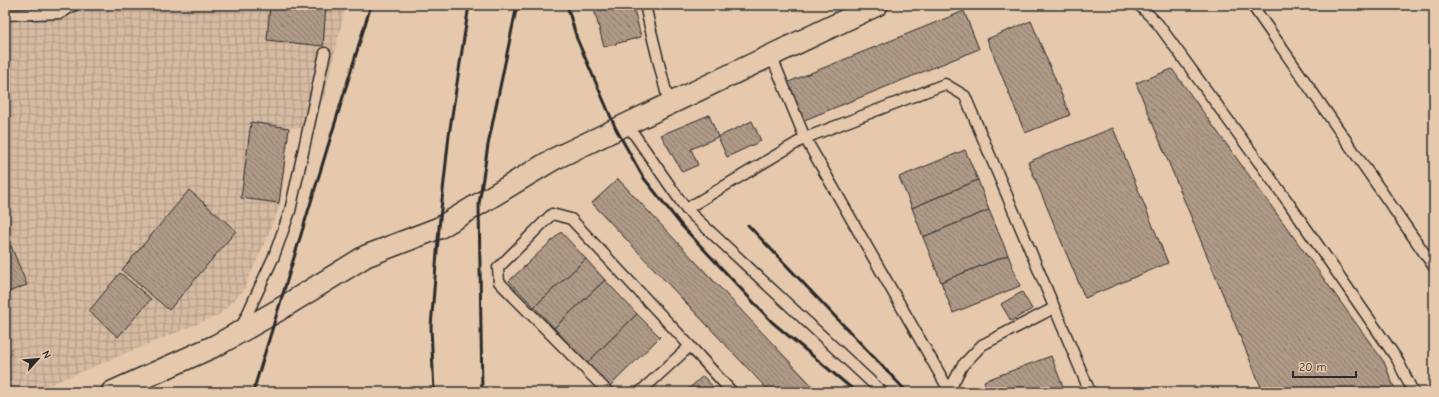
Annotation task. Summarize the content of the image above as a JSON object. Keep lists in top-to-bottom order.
{
  "scale_bar": "20 m",
  "north": "top right"
}
